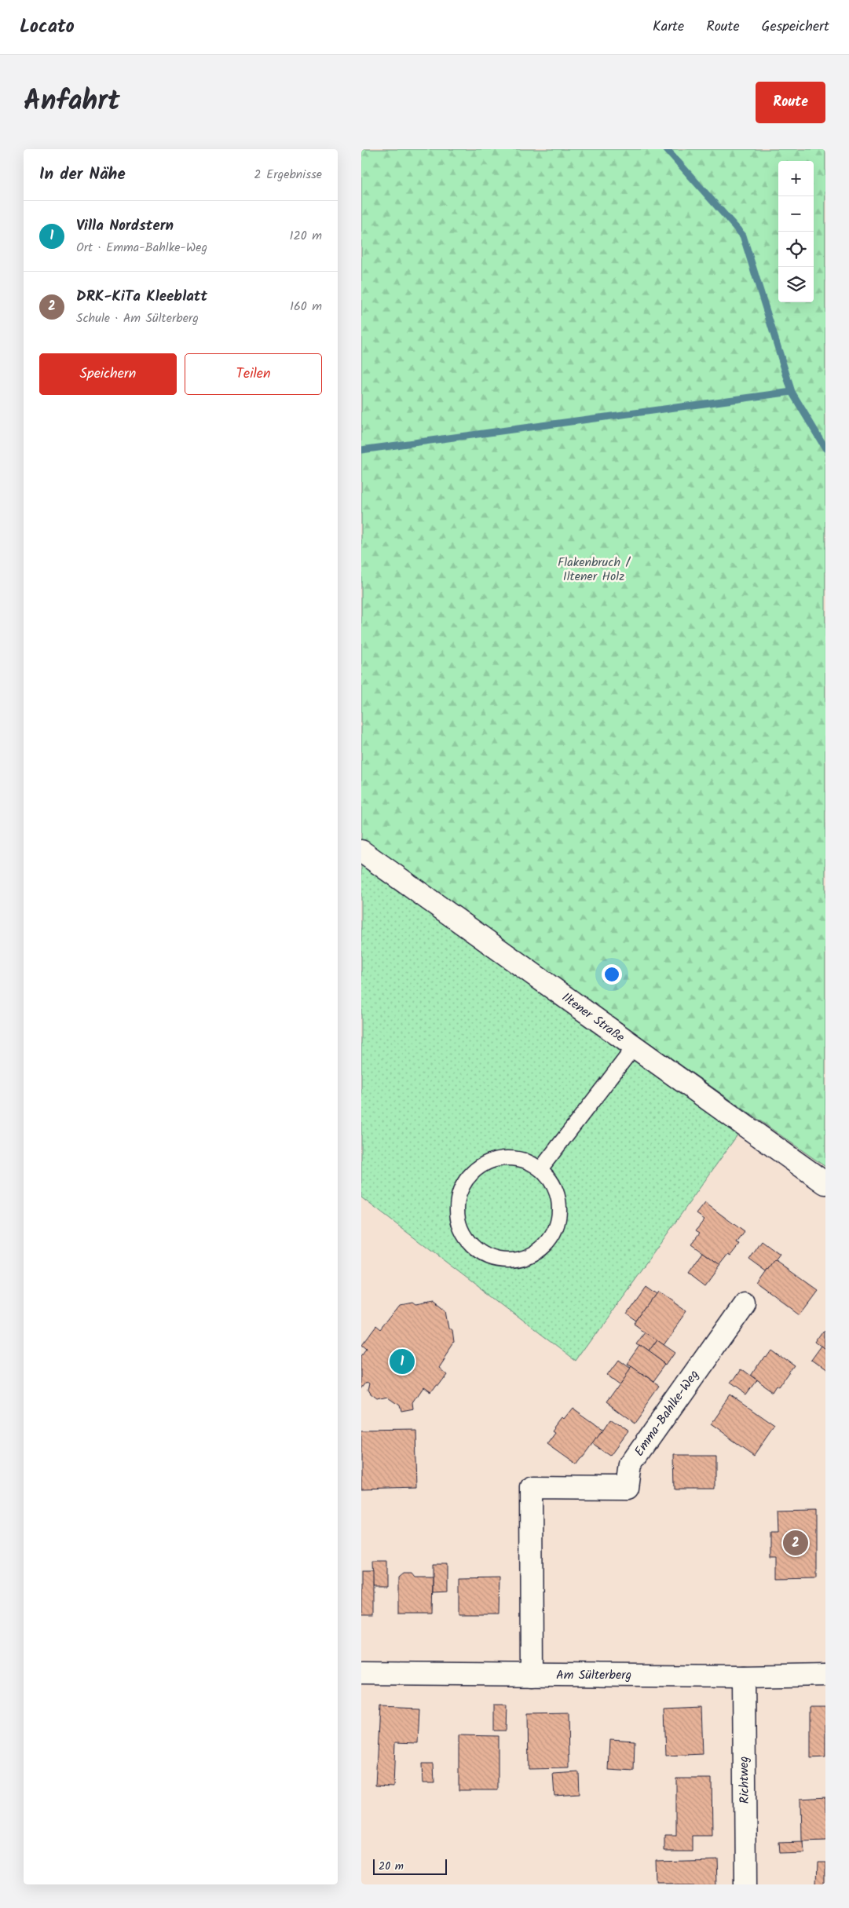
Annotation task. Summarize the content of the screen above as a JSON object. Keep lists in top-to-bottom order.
{
  "streets": {
    "street": [
      "Iltener Straße",
      "Emma-Bahlke-Weg",
      "Am Sülterberg",
      "Richtweg"
    ]
  },
  "crossings": [
    ["Emma-Bahlke-Weg", "Am Sülterberg"],
    ["Am Sülterberg", "Richtweg"]
  ],
  "parks": ["Flakenbruch / Iltener Holz"],
  "scale_bar": "20 m",
  "page": {
    "header": "Locato",
    "nav": ["Karte", "Route", "Gespeichert"],
    "title": "Anfahrt",
    "buttons": [
      "Route",
      ["Speichern", "Teilen"]
    ],
    "heading": ["In der Nähe", "2 Ergebnisse"],
    "map_buttons": ["+", "−"],
    "list": [
      {
        "mark": "1",
        "name": "Villa Nordstern",
        "note": "Ort · Emma-Bahlke-Weg",
        "value": "120 m"
      },
      {
        "mark": "2",
        "name": "DRK-KiTa Kleeblatt",
        "note": "Schule · Am Sülterberg",
        "value": "160 m"
      }
    ],
    "pins": ["1", "2"],
    "scale": "20 m"
  }
}
